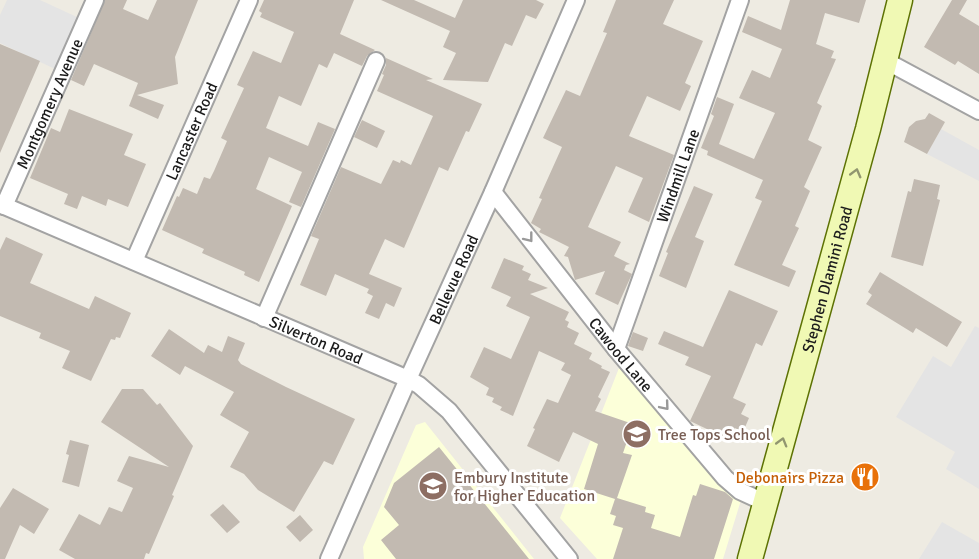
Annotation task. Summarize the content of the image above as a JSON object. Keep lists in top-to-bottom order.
{
  "streets": {
    "main road": ["Stephen Dlamini Road"],
    "street": [
      "Montgomery Avenue",
      "Lancaster Road",
      "Windmill Lane",
      "Bellevue Road",
      "Silverton Road",
      "Cawood Lane"
    ]
  },
  "crossings": [
    ["Montgomery Avenue", "Silverton Road"],
    ["Lancaster Road", "Silverton Road"],
    ["Windmill Lane", "Cawood Lane"],
    ["Bellevue Road", "Silverton Road"],
    ["Bellevue Road", "Cawood Lane"],
    ["Stephen Dlamini Road", "Cawood Lane"]
  ],
  "one_way": ["Stephen Dlamini Road", "Cawood Lane"],
  "places": {
    "school or university": ["Tree Tops School", "Embury Institute for Higher Education"],
    "restaurant": ["Debonairs Pizza"]
  }
}
